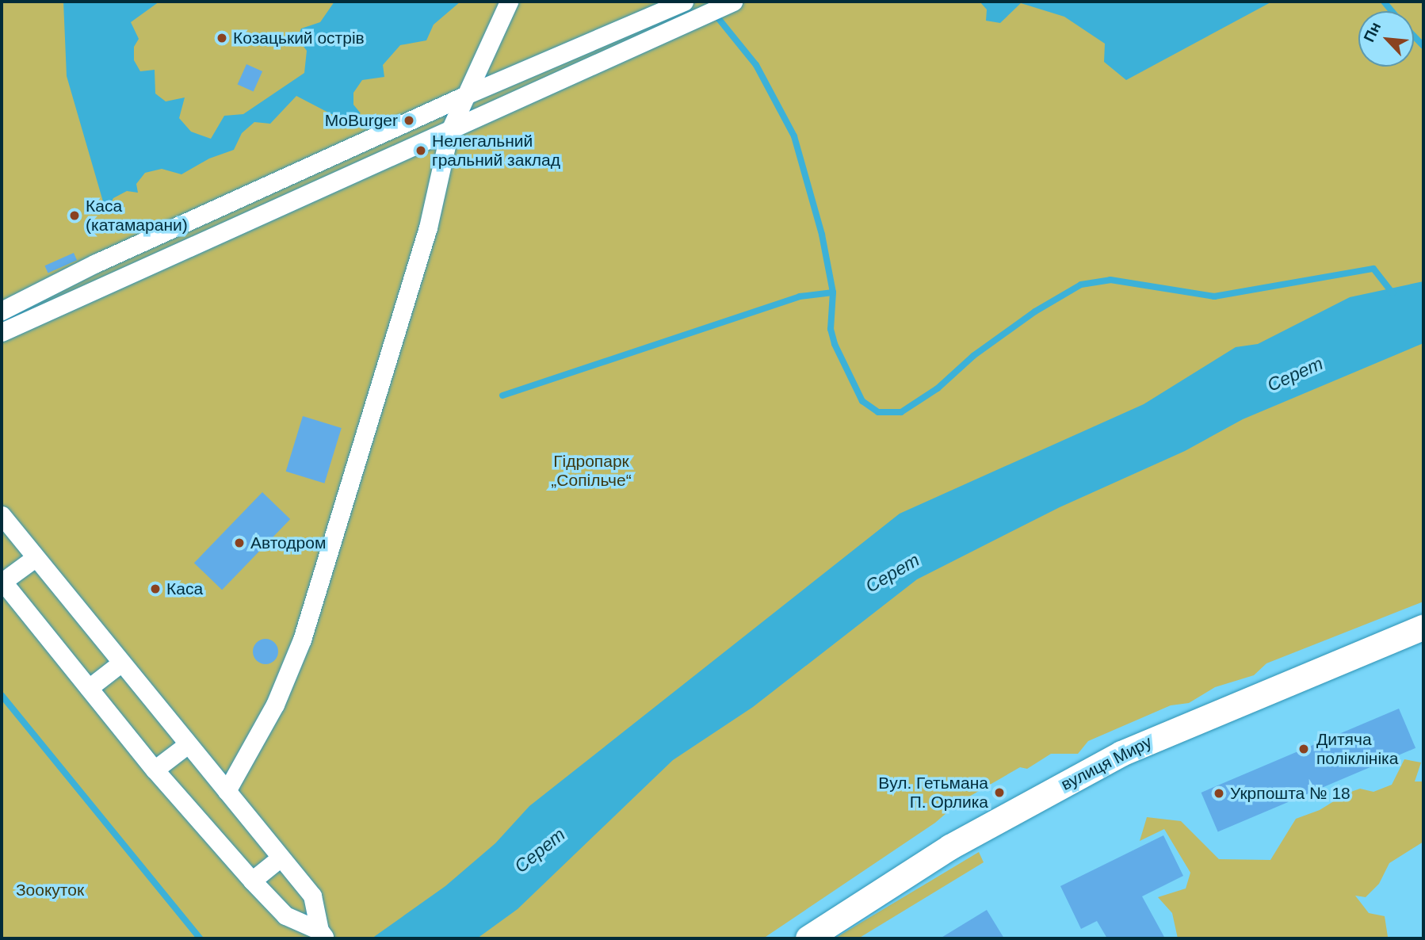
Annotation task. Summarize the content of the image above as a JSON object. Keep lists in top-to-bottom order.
{
  "streets": {
    "main road": ["вулиця Миру"]
  },
  "water": ["Серет"],
  "parks": ["Гідропарк „Сопільче“", "Зоокуток"],
  "places": [
    "Козацький острів",
    "MoBurger",
    "Нелегальний гральний заклад",
    "Каса (катамарани)",
    "Автодром",
    "Каса",
    "Дитяча поліклініка",
    "Вул. Гетьмана П. Орлика",
    "Укрпошта № 18"
  ],
  "north": "top left"
}
